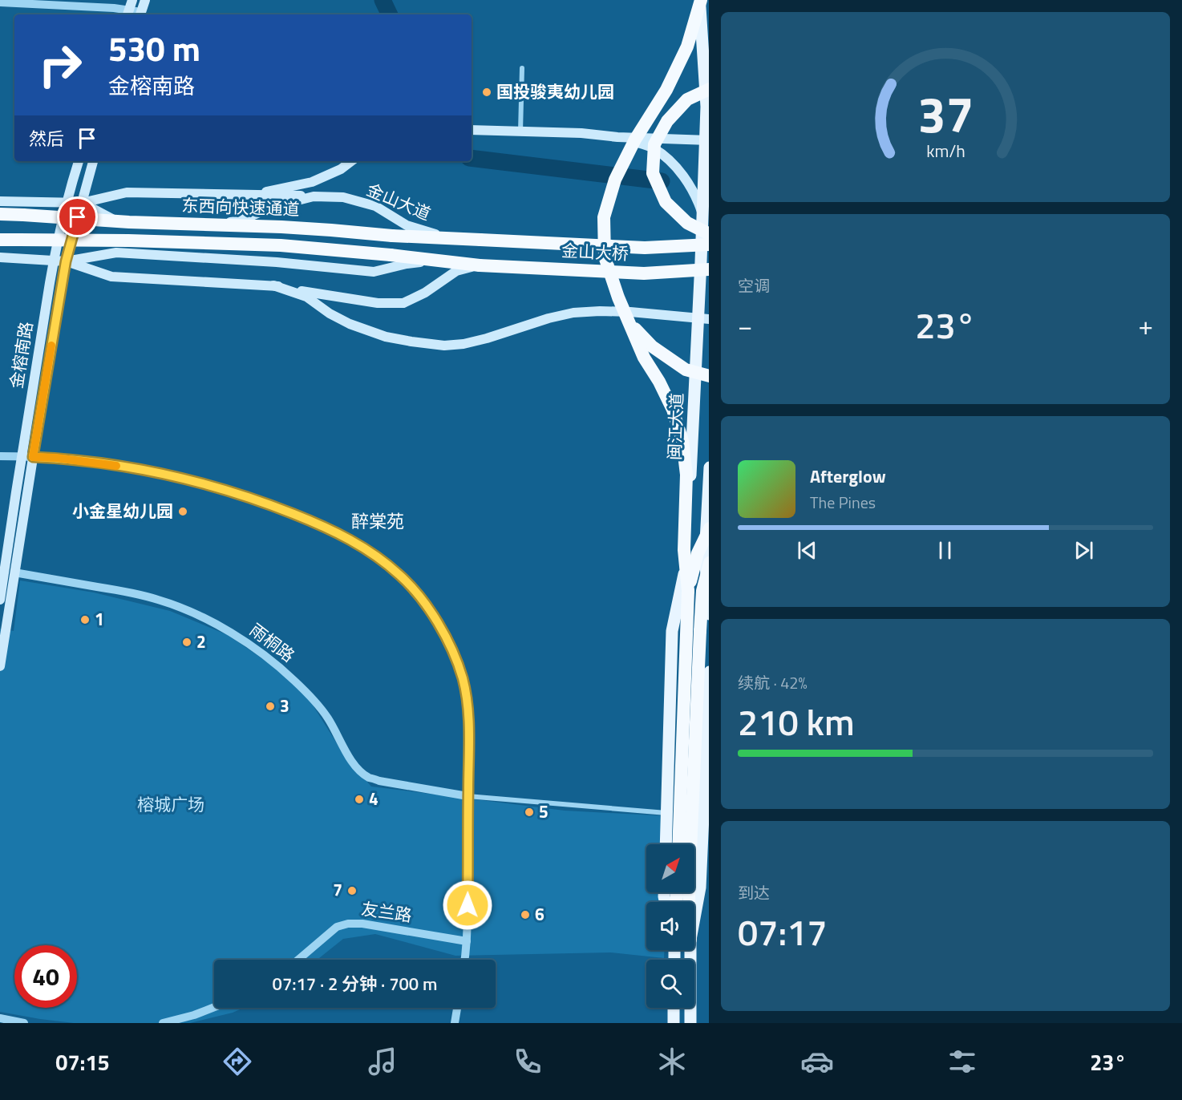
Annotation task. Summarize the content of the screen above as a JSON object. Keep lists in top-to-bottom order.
{
  "streets": {
    "highway": ["东西向快速通道", "金山大桥"],
    "main road": ["金山大道", "金榕南路", "闽江大道"],
    "street": ["雨桐路", "友兰路"]
  },
  "crossings": [
    ["金山大道", "东西向快速通道"],
    ["金山大道", "金榕南路"],
    ["东西向快速通道", "金山大桥"],
    ["金榕南路", "雨桐路"]
  ],
  "districts": ["醉棠苑"],
  "parks": ["榕城广场"],
  "places": [
    "国投骏夷幼儿园",
    "小金星幼儿园",
    "1",
    "2",
    "3",
    "4",
    "5",
    "7",
    "6"
  ],
  "north": "top right",
  "page": {
    "turn": ["530 m", "金榕南路"],
    "then": "然后",
    "tile": [
      "空调",
      ["续航 · 42%", "210 km"],
      ["到达", "07:17"]
    ],
    "heat": ["−", "23°", "+"],
    "song": ["Afterglow", "The Pines"],
    "limit": "40",
    "trip": "07:17 · 2 分钟 · 700 m",
    "tabs": ["07:15", "23°"],
    "gauge": ["37", "km/h"]
  }
}
